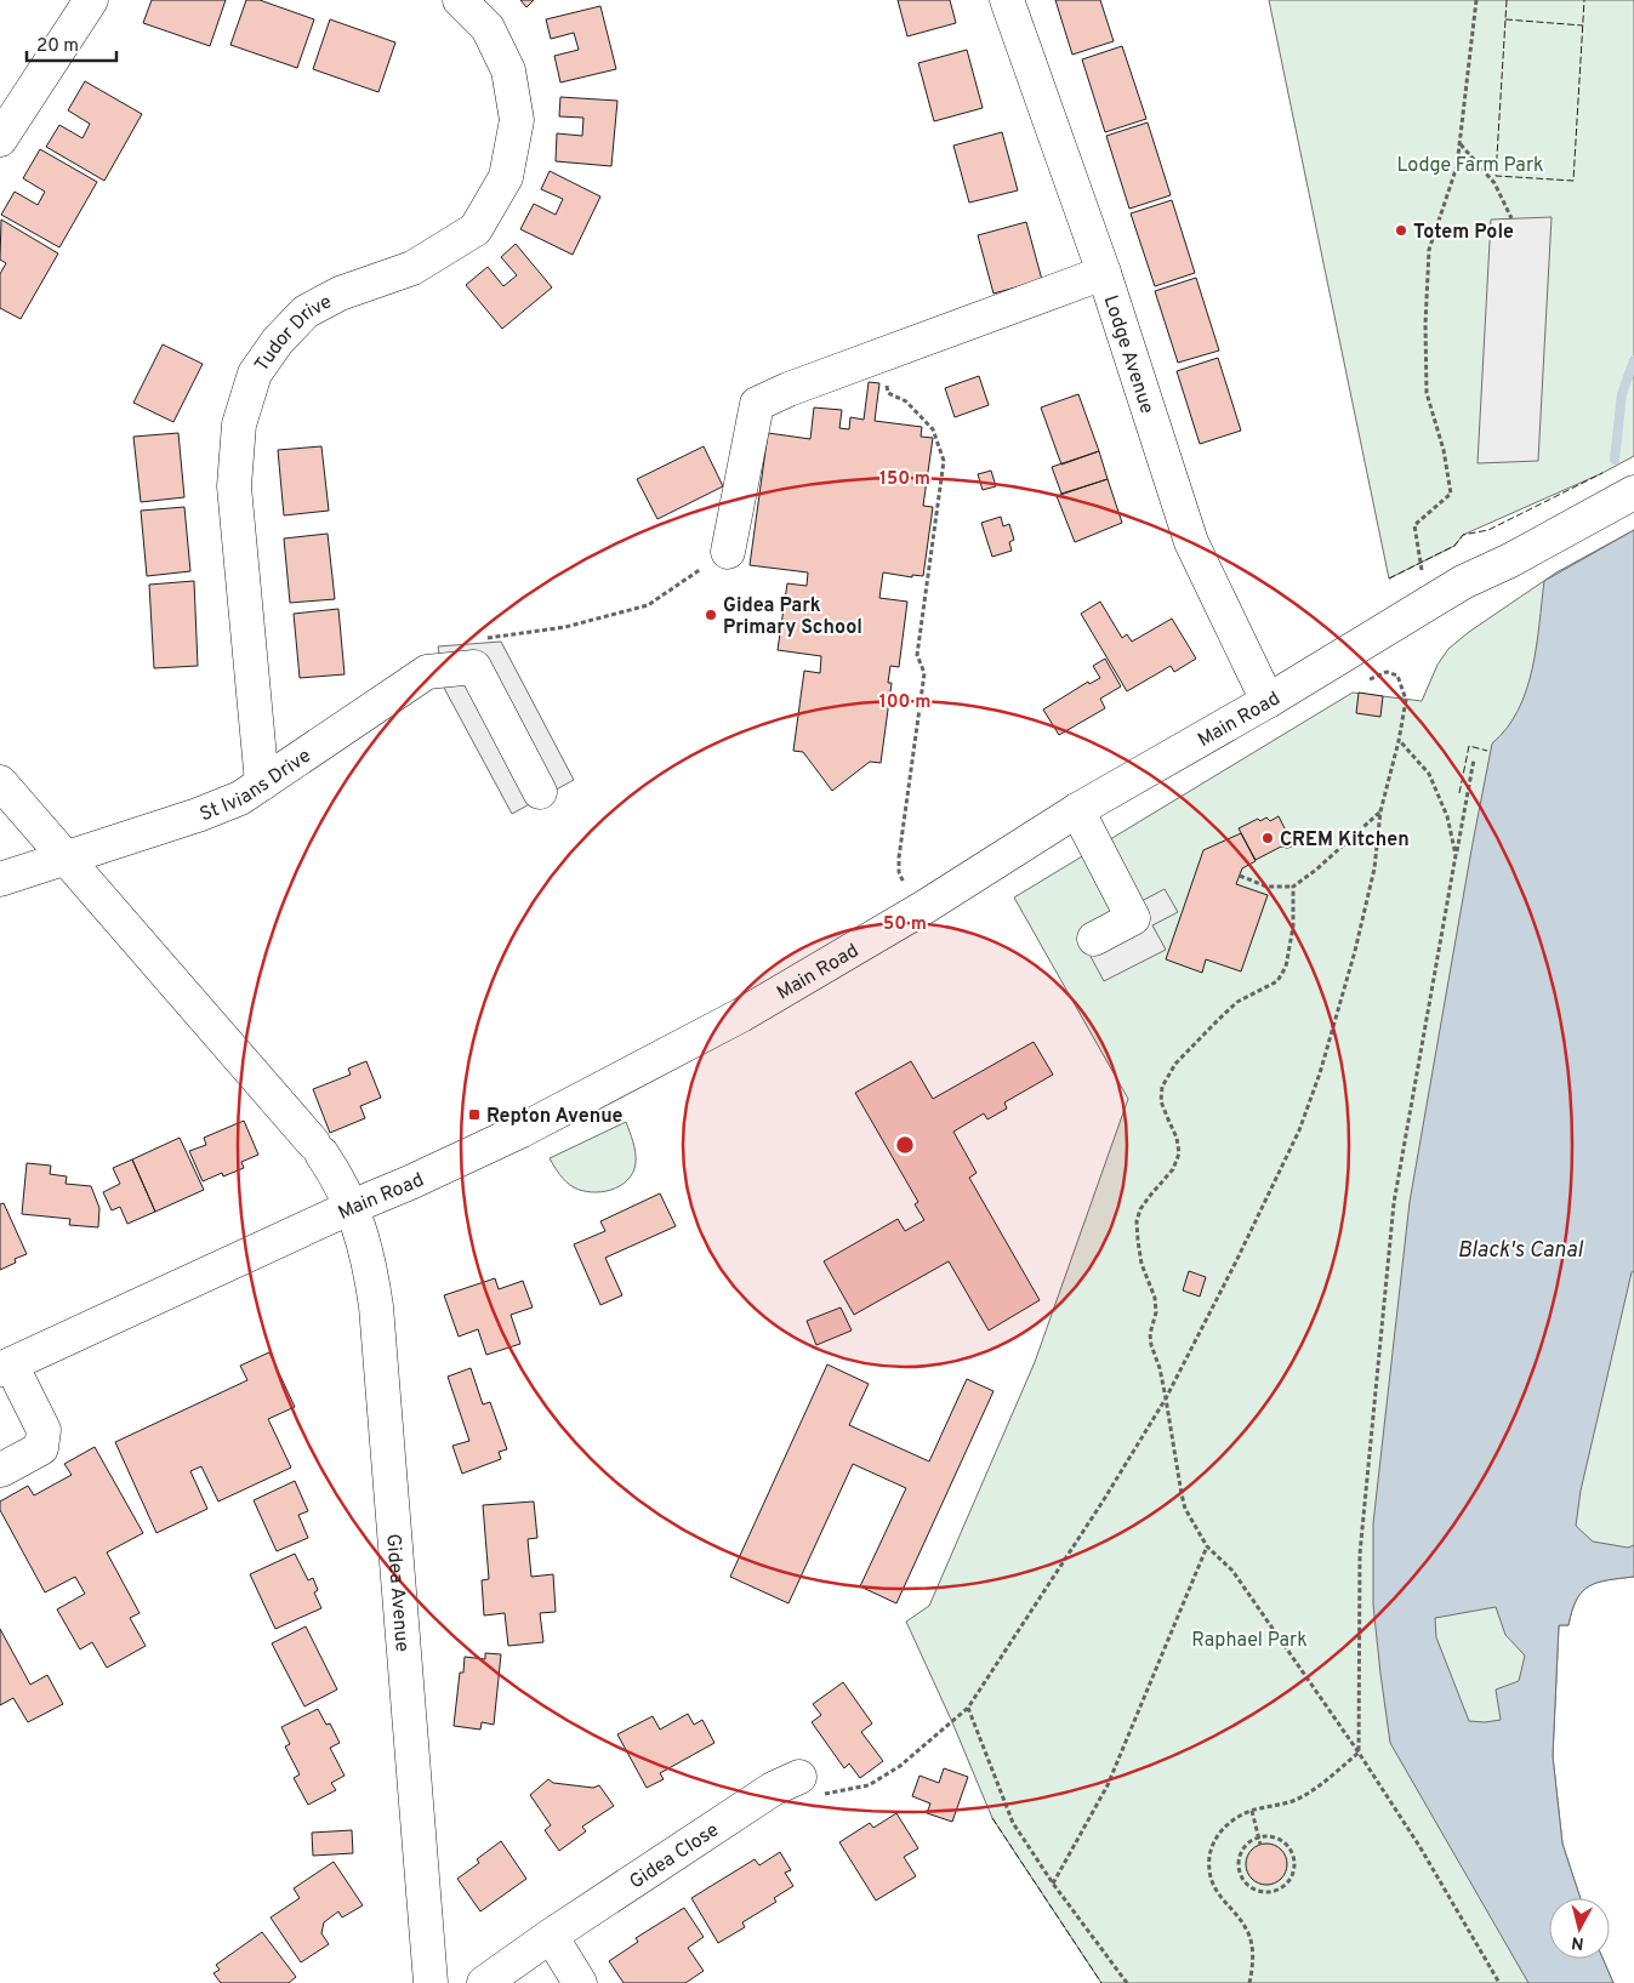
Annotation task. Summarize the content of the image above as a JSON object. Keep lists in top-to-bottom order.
{
  "streets": {
    "street": [
      "Tudor Drive",
      "Lodge Avenue",
      "Main Road",
      "St Ivians Drive",
      "Gidea Avenue",
      "Gidea Close"
    ]
  },
  "crossings": [
    ["Tudor Drive", "St Ivians Drive"],
    ["Lodge Avenue", "Main Road"],
    ["Main Road", "Gidea Avenue"]
  ],
  "water": ["Black's Canal"],
  "parks": ["Lodge Farm Park", "Raphael Park"],
  "places": {
    "other": ["Totem Pole", "Gidea Park Primary School", "CREM Kitchen"],
    "transit": ["Repton Avenue"]
  },
  "scale_bar": "20 m",
  "north": "bottom",
  "rings": ["150 m", "100 m", "50 m"]
}
